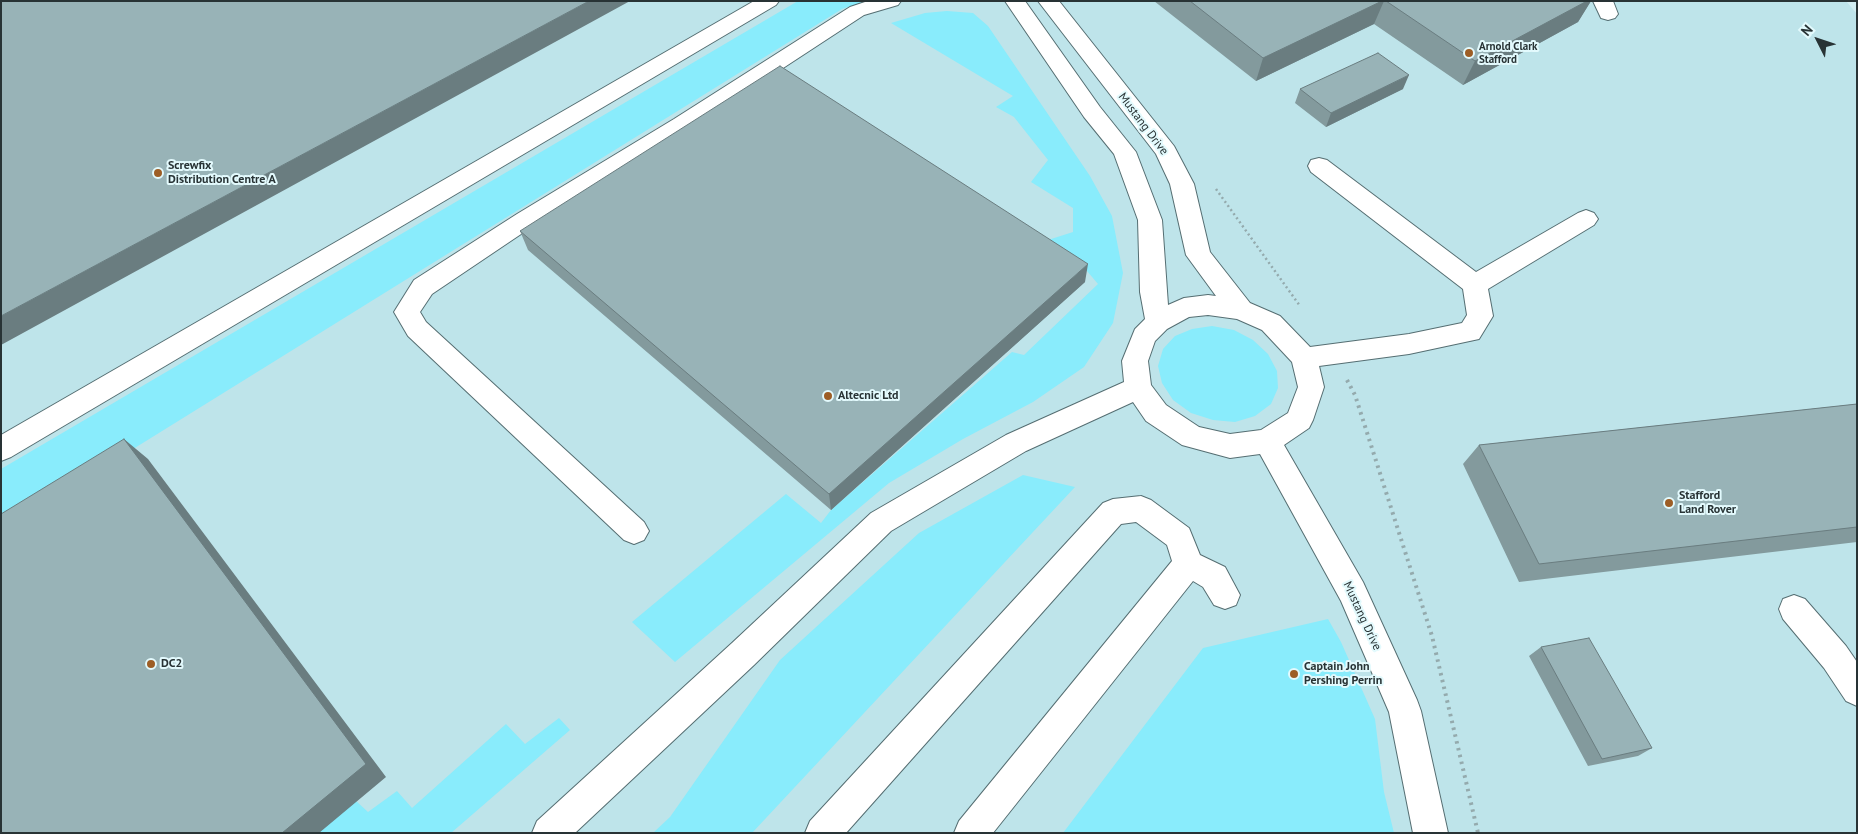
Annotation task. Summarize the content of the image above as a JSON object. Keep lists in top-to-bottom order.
{
  "streets": {
    "street": ["Mustang Drive"]
  },
  "places": [
    "Arnold Clark Stafford",
    "Screwfix Distribution Centre A",
    "Altecnic Ltd",
    "Stafford Land Rover",
    "DC2",
    "Captain John Pershing Perrin"
  ],
  "north": "top left"
}
